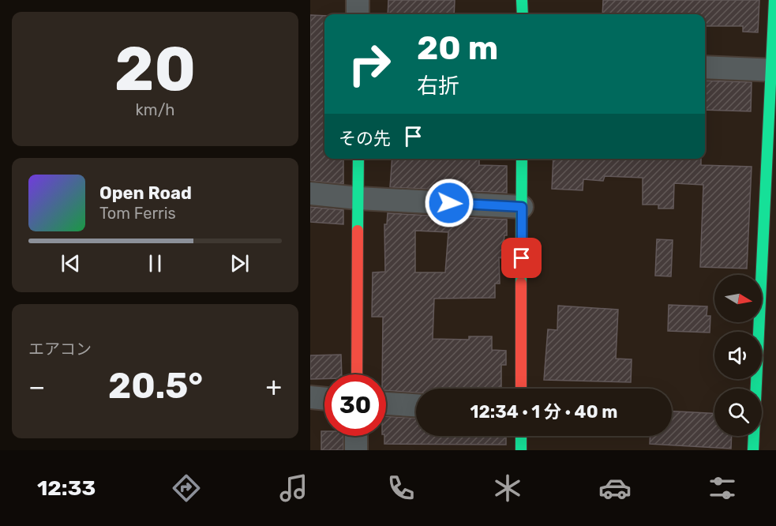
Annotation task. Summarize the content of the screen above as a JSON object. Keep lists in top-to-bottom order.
{
  "north": "right",
  "page": {
    "tile": [
      ["20", "km/h"],
      "エアコン"
    ],
    "turn": ["20 m", "右折"],
    "then": "その先",
    "song": ["Open Road", "Tom Ferris"],
    "heat": ["−", "20.5°", "+"],
    "limit": "30",
    "trip": "12:34 · 1 分 · 40 m",
    "tabs": "12:33"
  }
}
